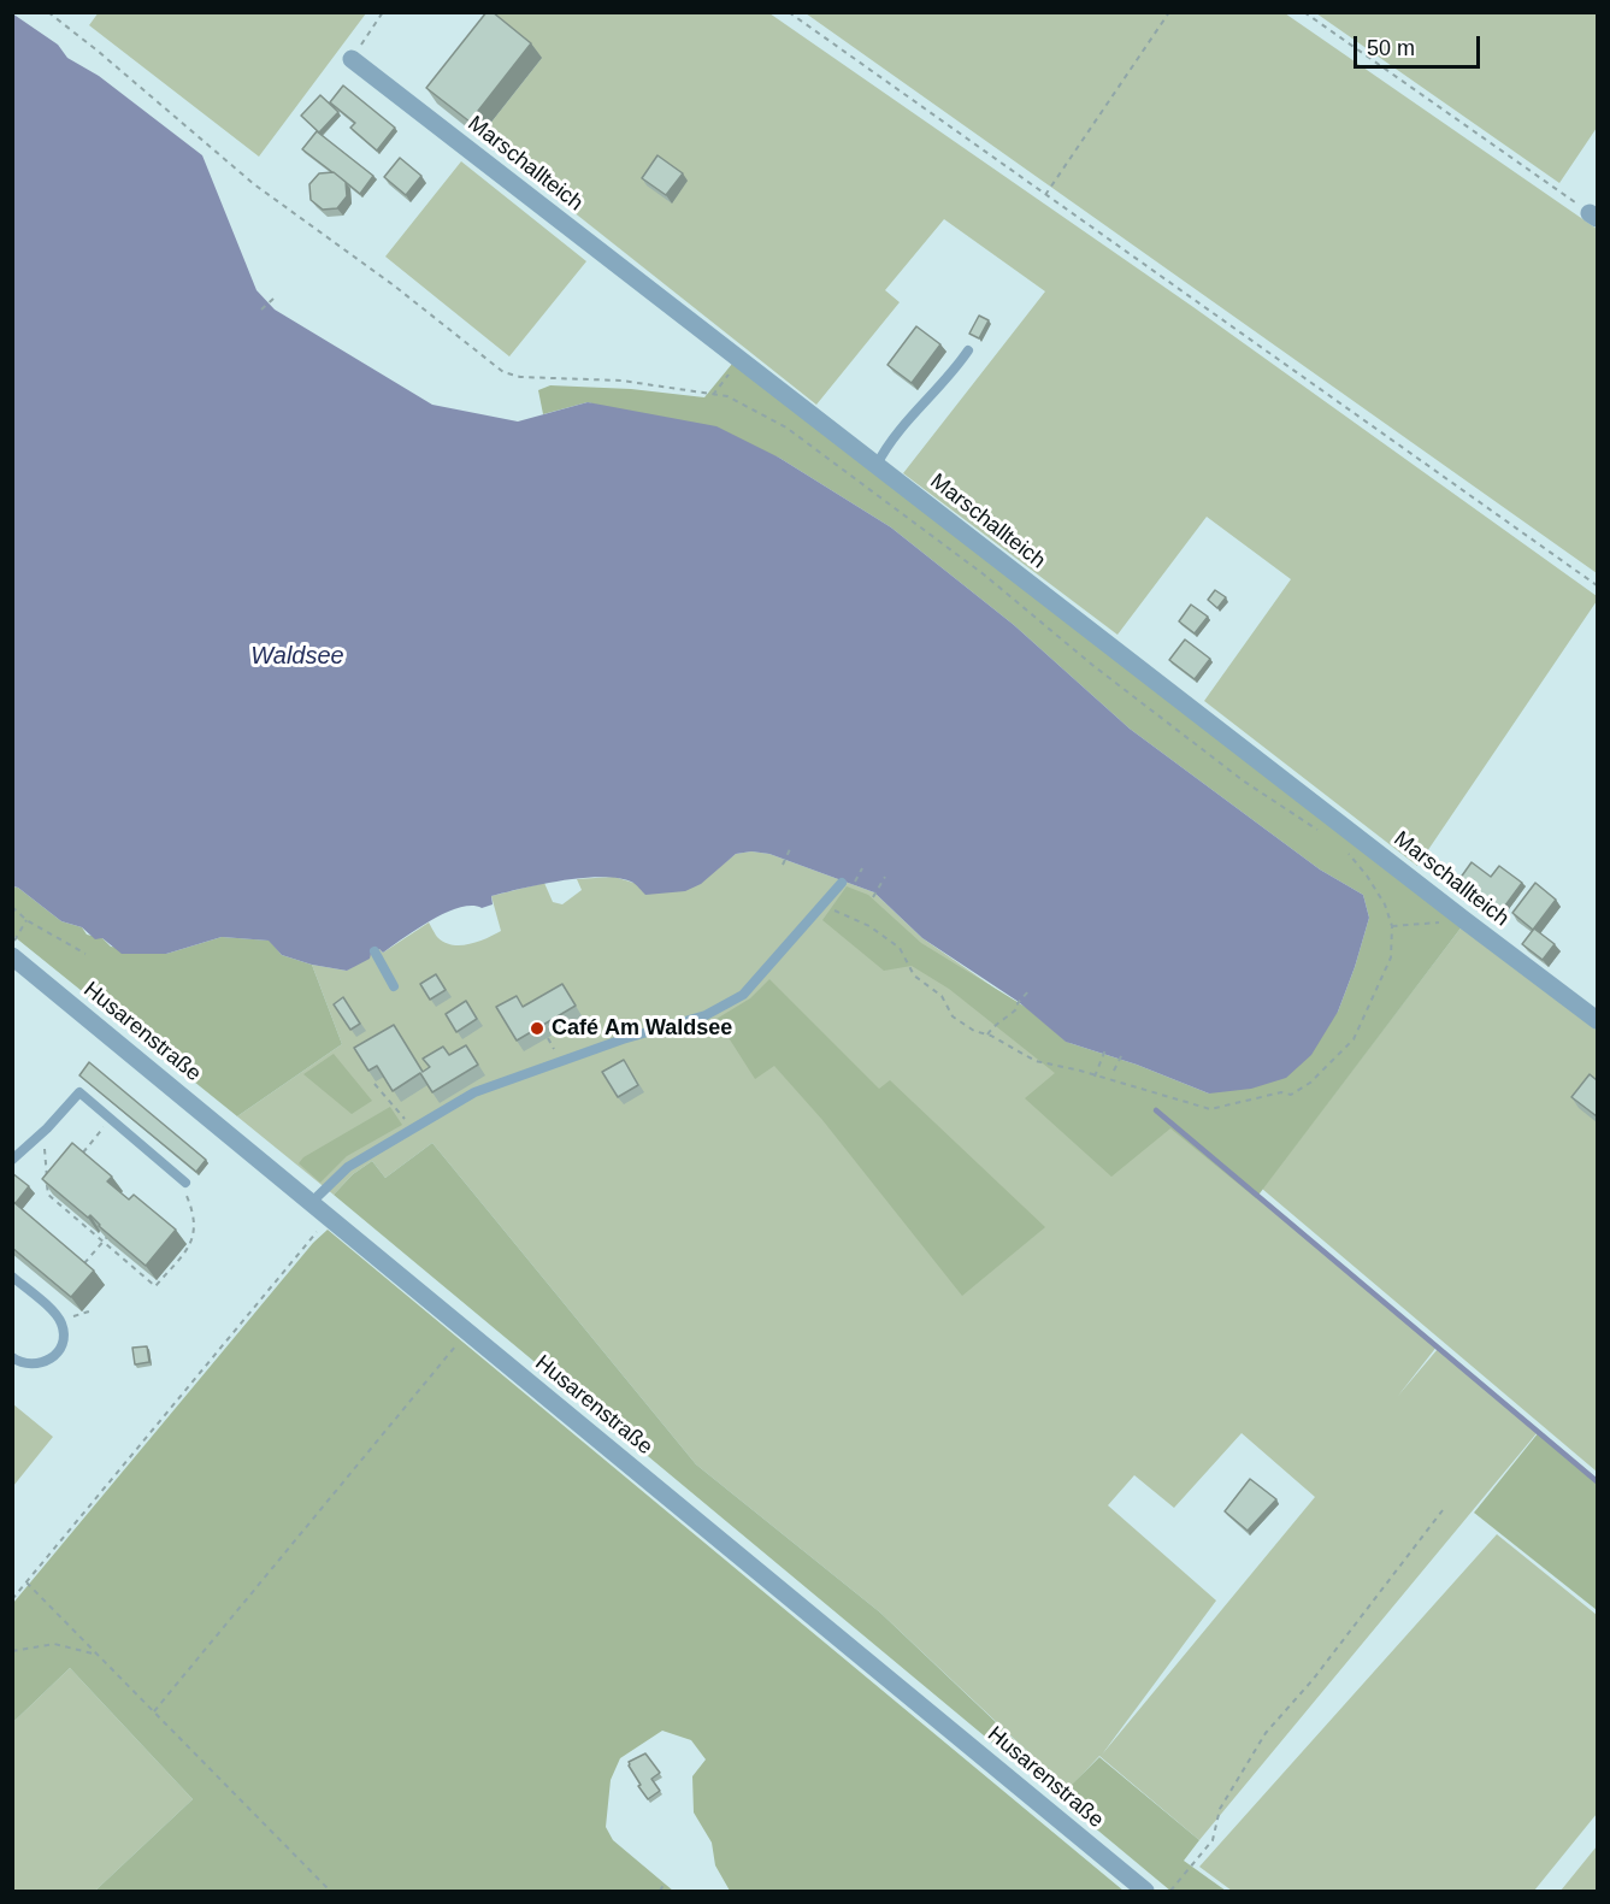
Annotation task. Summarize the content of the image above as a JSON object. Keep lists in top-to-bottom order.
{
  "streets": {
    "street": ["Marschallteich", "Husarenstraße"]
  },
  "water": ["Waldsee"],
  "places": ["Café Am Waldsee"],
  "scale_bar": "50 m"
}
